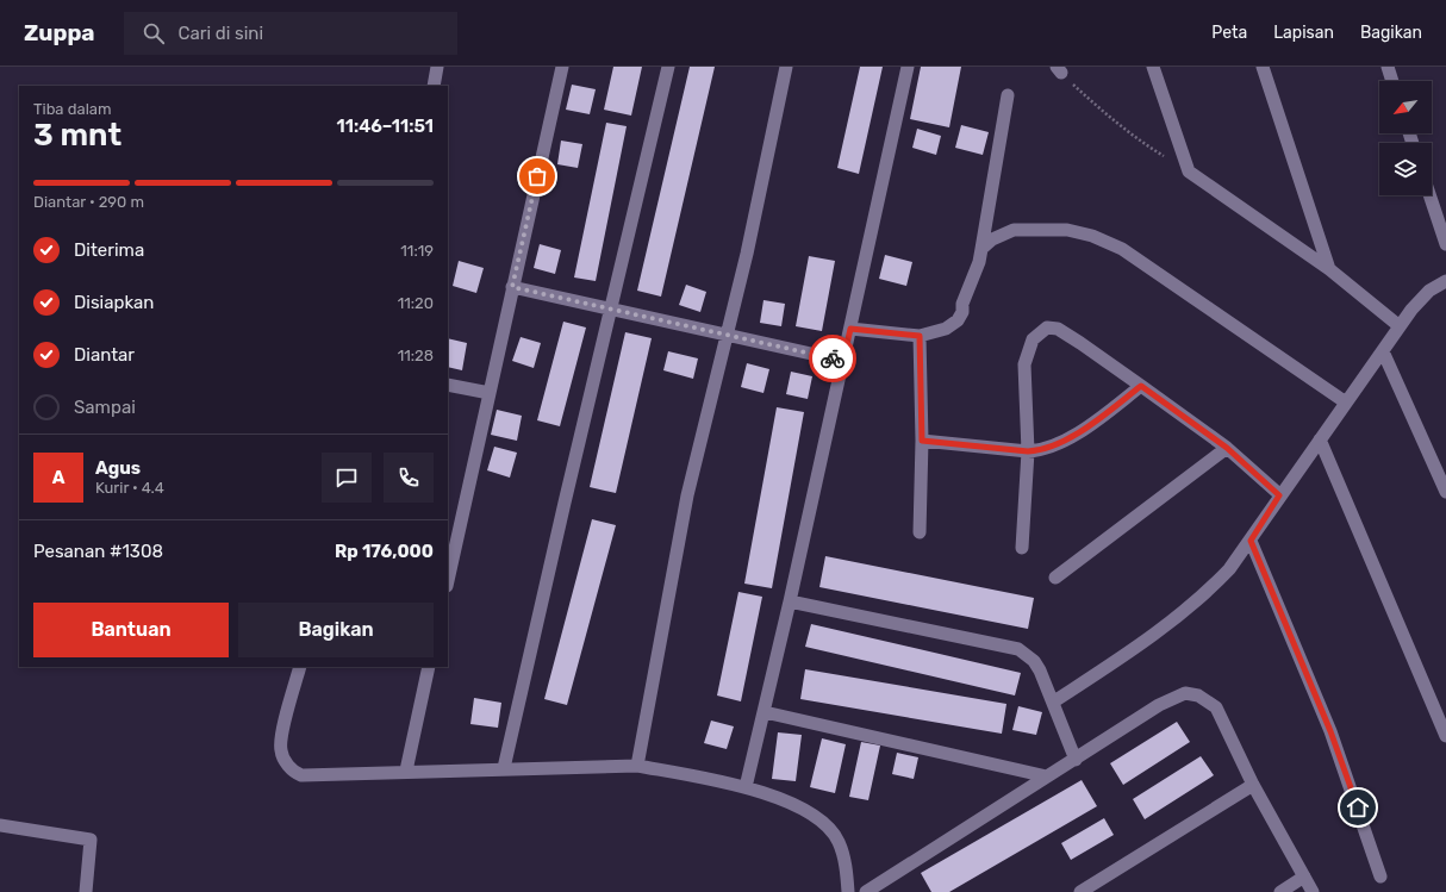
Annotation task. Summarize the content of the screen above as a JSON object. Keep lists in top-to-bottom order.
{
  "north": "bottom left",
  "page": {
    "header": "Zuppa",
    "search": "Cari di sini",
    "nav": ["Peta", "Lapisan", "Bagikan"],
    "heading": ["3 mnt", "Tiba dalam", "11:46–11:51"],
    "panel": [
      "Agus",
      "Kurir · 4.4",
      "Pesanan #1308",
      "Rp 176,000"
    ],
    "bar": "Diantar · 290 m",
    "list": [
      ["Diterima", "11:19"],
      ["Disiapkan", "11:20"],
      ["Diantar", "11:28"],
      "Sampai"
    ],
    "round": "A",
    "buttons": ["Bantuan", "Bagikan"]
  }
}
